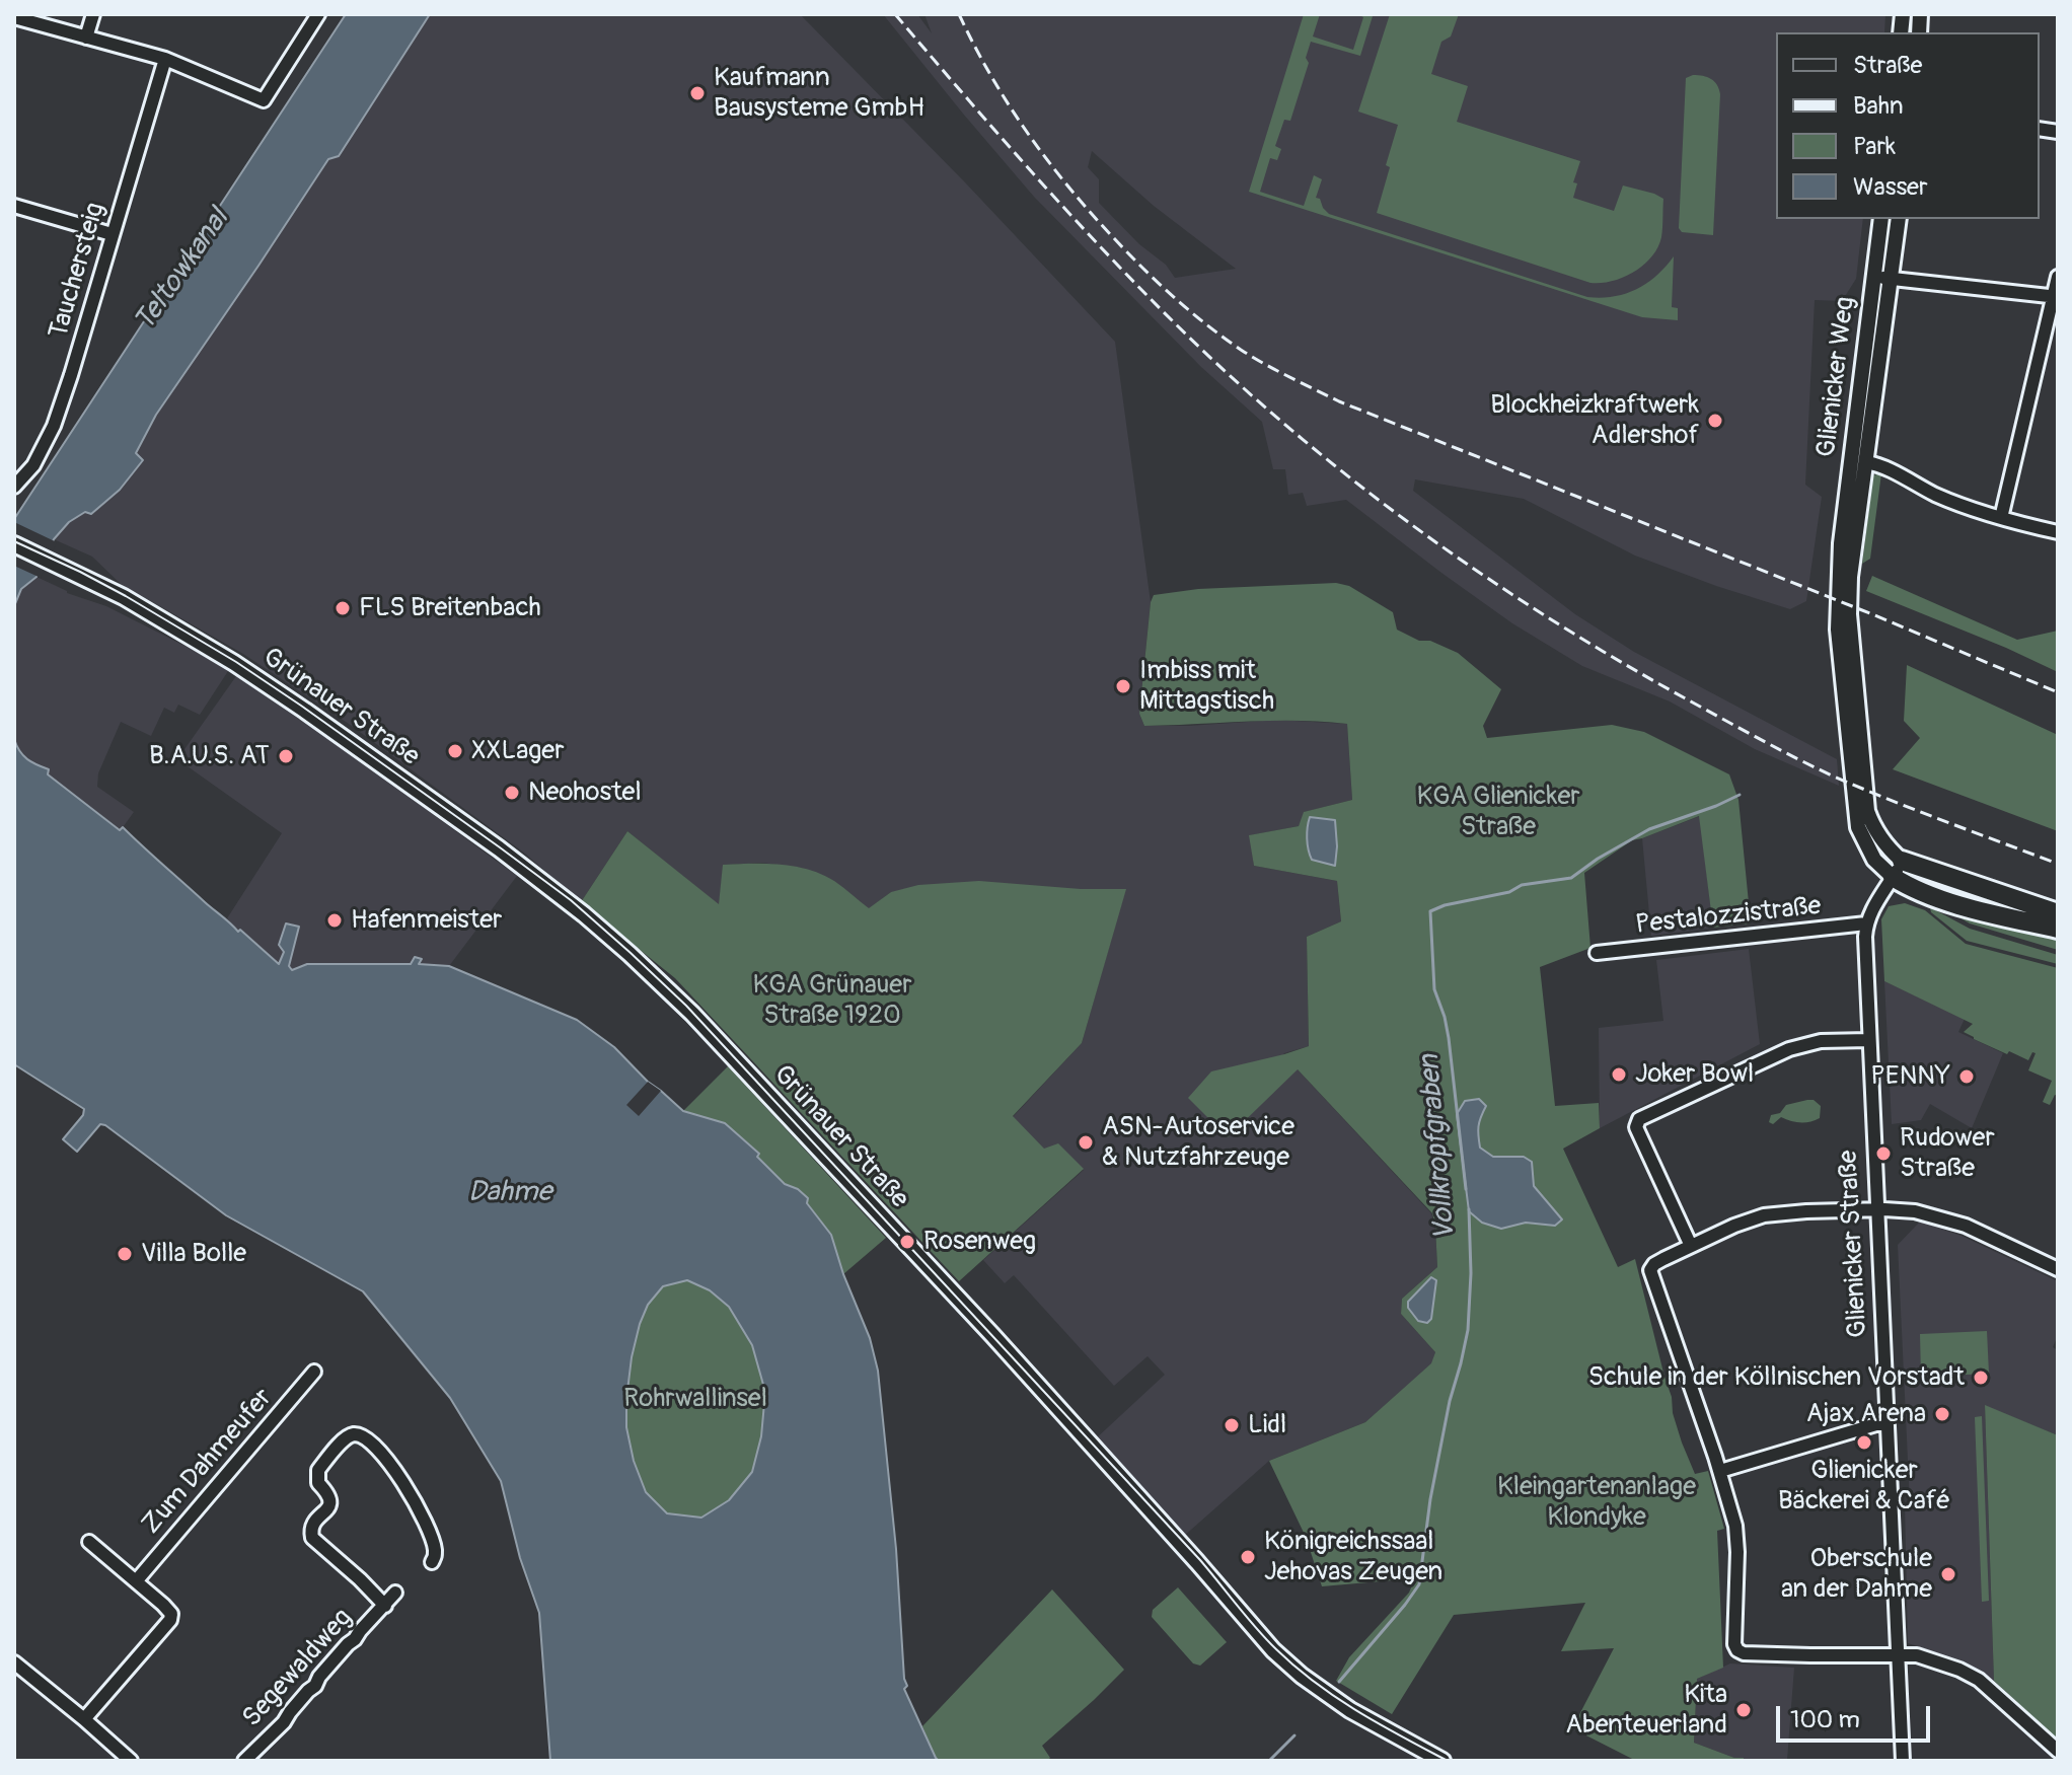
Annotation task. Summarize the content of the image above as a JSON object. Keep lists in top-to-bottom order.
{
  "streets": {
    "main road": ["Glienicker Weg", "Grünauer Straße"],
    "street": [
      "Tauchersteig",
      "Pestalozzistraße",
      "Glienicker Straße",
      "Zum Dahmeufer",
      "Segewaldweg"
    ]
  },
  "crossings": [
    ["Glienicker Weg", "Glienicker Straße"],
    ["Pestalozzistraße", "Glienicker Straße"]
  ],
  "water": ["Teltowkanal", "Vollkropfgraben", "Dahme"],
  "parks": [
    "KGA Glienicker Straße",
    "KGA Grünauer Straße 1920",
    "Rohrwallinsel",
    "Kleingartenanlage Klondyke"
  ],
  "places": [
    "Kaufmann Bausysteme GmbH",
    "Blockheizkraftwerk Adlershof",
    "FLS Breitenbach",
    "Imbiss mit Mittagstisch",
    "XXLager",
    "B.A.U.S. AT",
    "Neohostel",
    "Hafenmeister",
    "Joker Bowl",
    "PENNY",
    "ASN-Autoservice & Nutzfahrzeuge",
    "Rudower Straße",
    "Rosenweg",
    "Villa Bolle",
    "Schule in der Köllnischen Vorstadt",
    "Ajax Arena",
    "Lidl",
    "Glienicker Bäckerei & Café",
    "Königreichssaal Jehovas Zeugen",
    "Oberschule an der Dahme",
    "Kita Abenteuerland"
  ],
  "legend": [
    "Straße",
    "Bahn",
    "Park",
    "Wasser"
  ],
  "scale_bar": "100 m"
}
